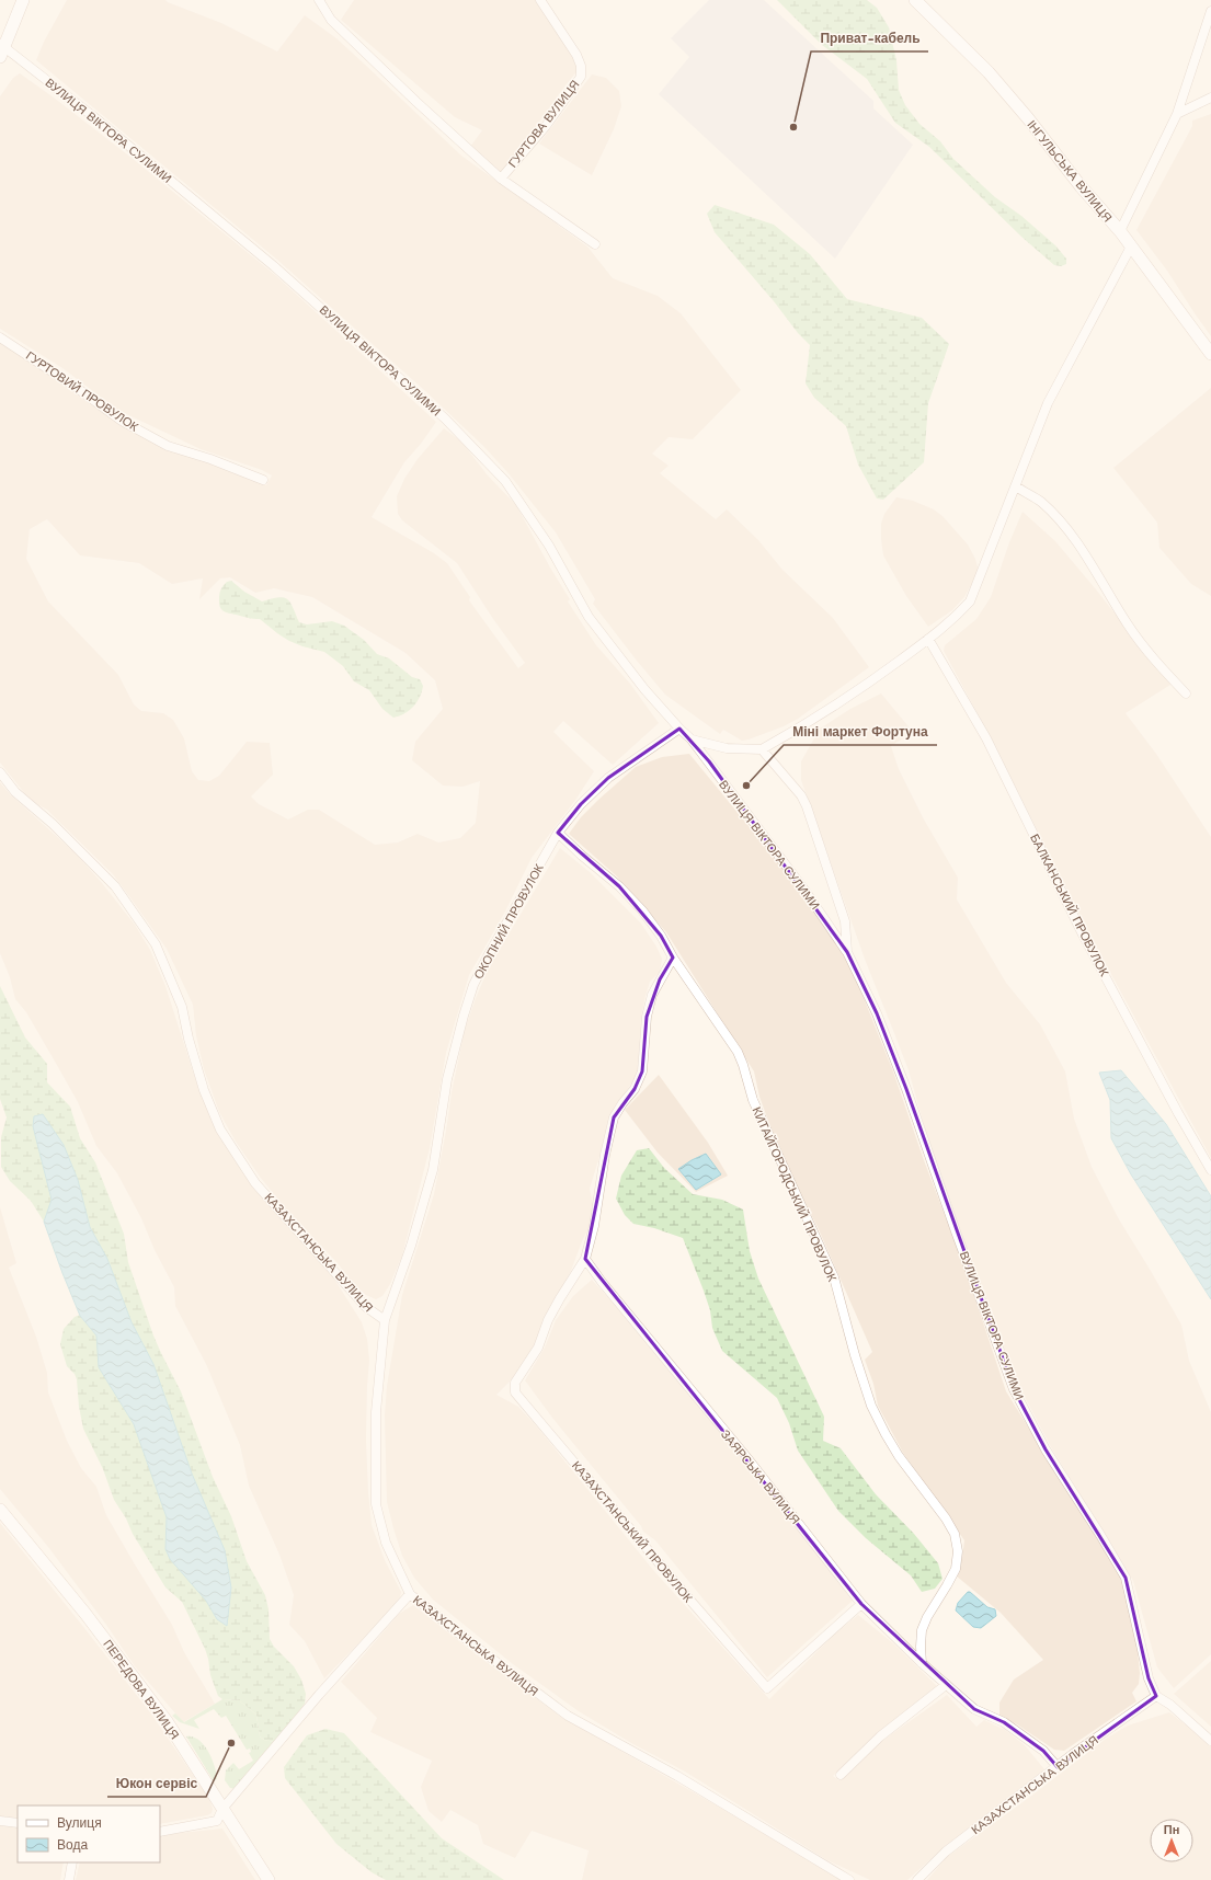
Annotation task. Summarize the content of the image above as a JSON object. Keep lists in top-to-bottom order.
{
  "streets": {
    "street": [
      "ГУРТОВА ВУЛИЦЯ",
      "ВУЛИЦЯ ВІКТОРА СУЛИМИ",
      "ІНГУЛЬСЬКА ВУЛИЦЯ",
      "ГУРТОВИЙ ПРОВУЛОК",
      "БАЛКАНСЬКИЙ ПРОВУЛОК",
      "ОКОПНИЙ ПРОВУЛОК",
      "КИТАЙГОРОДСЬКИЙ ПРОВУЛОК",
      "КАЗАХСТАНСЬКА ВУЛИЦЯ",
      "ЗАЯРСЬКА ВУЛИЦЯ",
      "КАЗАХСТАНСЬКИЙ ПРОВУЛОК",
      "ПЕРЕДОВА ВУЛИЦЯ"
    ]
  },
  "crossings": [
    ["ВУЛИЦЯ ВІКТОРА СУЛИМИ", "ОКОПНИЙ ПРОВУЛОК"],
    ["ВУЛИЦЯ ВІКТОРА СУЛИМИ", "КАЗАХСТАНСЬКА ВУЛИЦЯ"],
    ["ОКОПНИЙ ПРОВУЛОК", "КИТАЙГОРОДСЬКИЙ ПРОВУЛОК"],
    ["ОКОПНИЙ ПРОВУЛОК", "КАЗАХСТАНСЬКА ВУЛИЦЯ"],
    ["КИТАЙГОРОДСЬКИЙ ПРОВУЛОК", "ЗАЯРСЬКА ВУЛИЦЯ"],
    ["КАЗАХСТАНСЬКА ВУЛИЦЯ", "ЗАЯРСЬКА ВУЛИЦЯ"],
    ["ЗАЯРСЬКА ВУЛИЦЯ", "КАЗАХСТАНСЬКИЙ ПРОВУЛОК"]
  ],
  "places": ["Приват-кабель", "Міні маркет Фортуна", "Юкон сервіс"],
  "legend": ["Вулиця", "Вода"],
  "north": "top"
}
